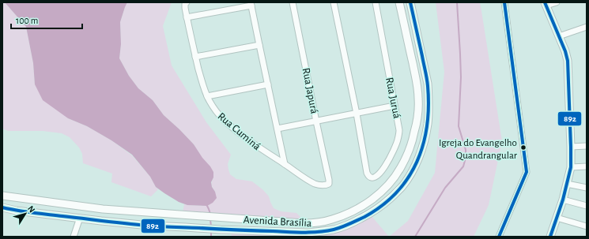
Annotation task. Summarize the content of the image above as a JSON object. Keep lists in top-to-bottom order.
{
  "streets": {
    "street": [
      "Rua Japurá",
      "Rua Juruá",
      "Rua Cuminá",
      "Avenida Brasília"
    ]
  },
  "crossings": [
    ["Rua Japurá", "Rua Cuminá"]
  ],
  "places": ["Igreja do Evangelho Quandrangular"],
  "lines": ["transit line 892"],
  "scale_bar": "100 m",
  "north": "top right"
}
